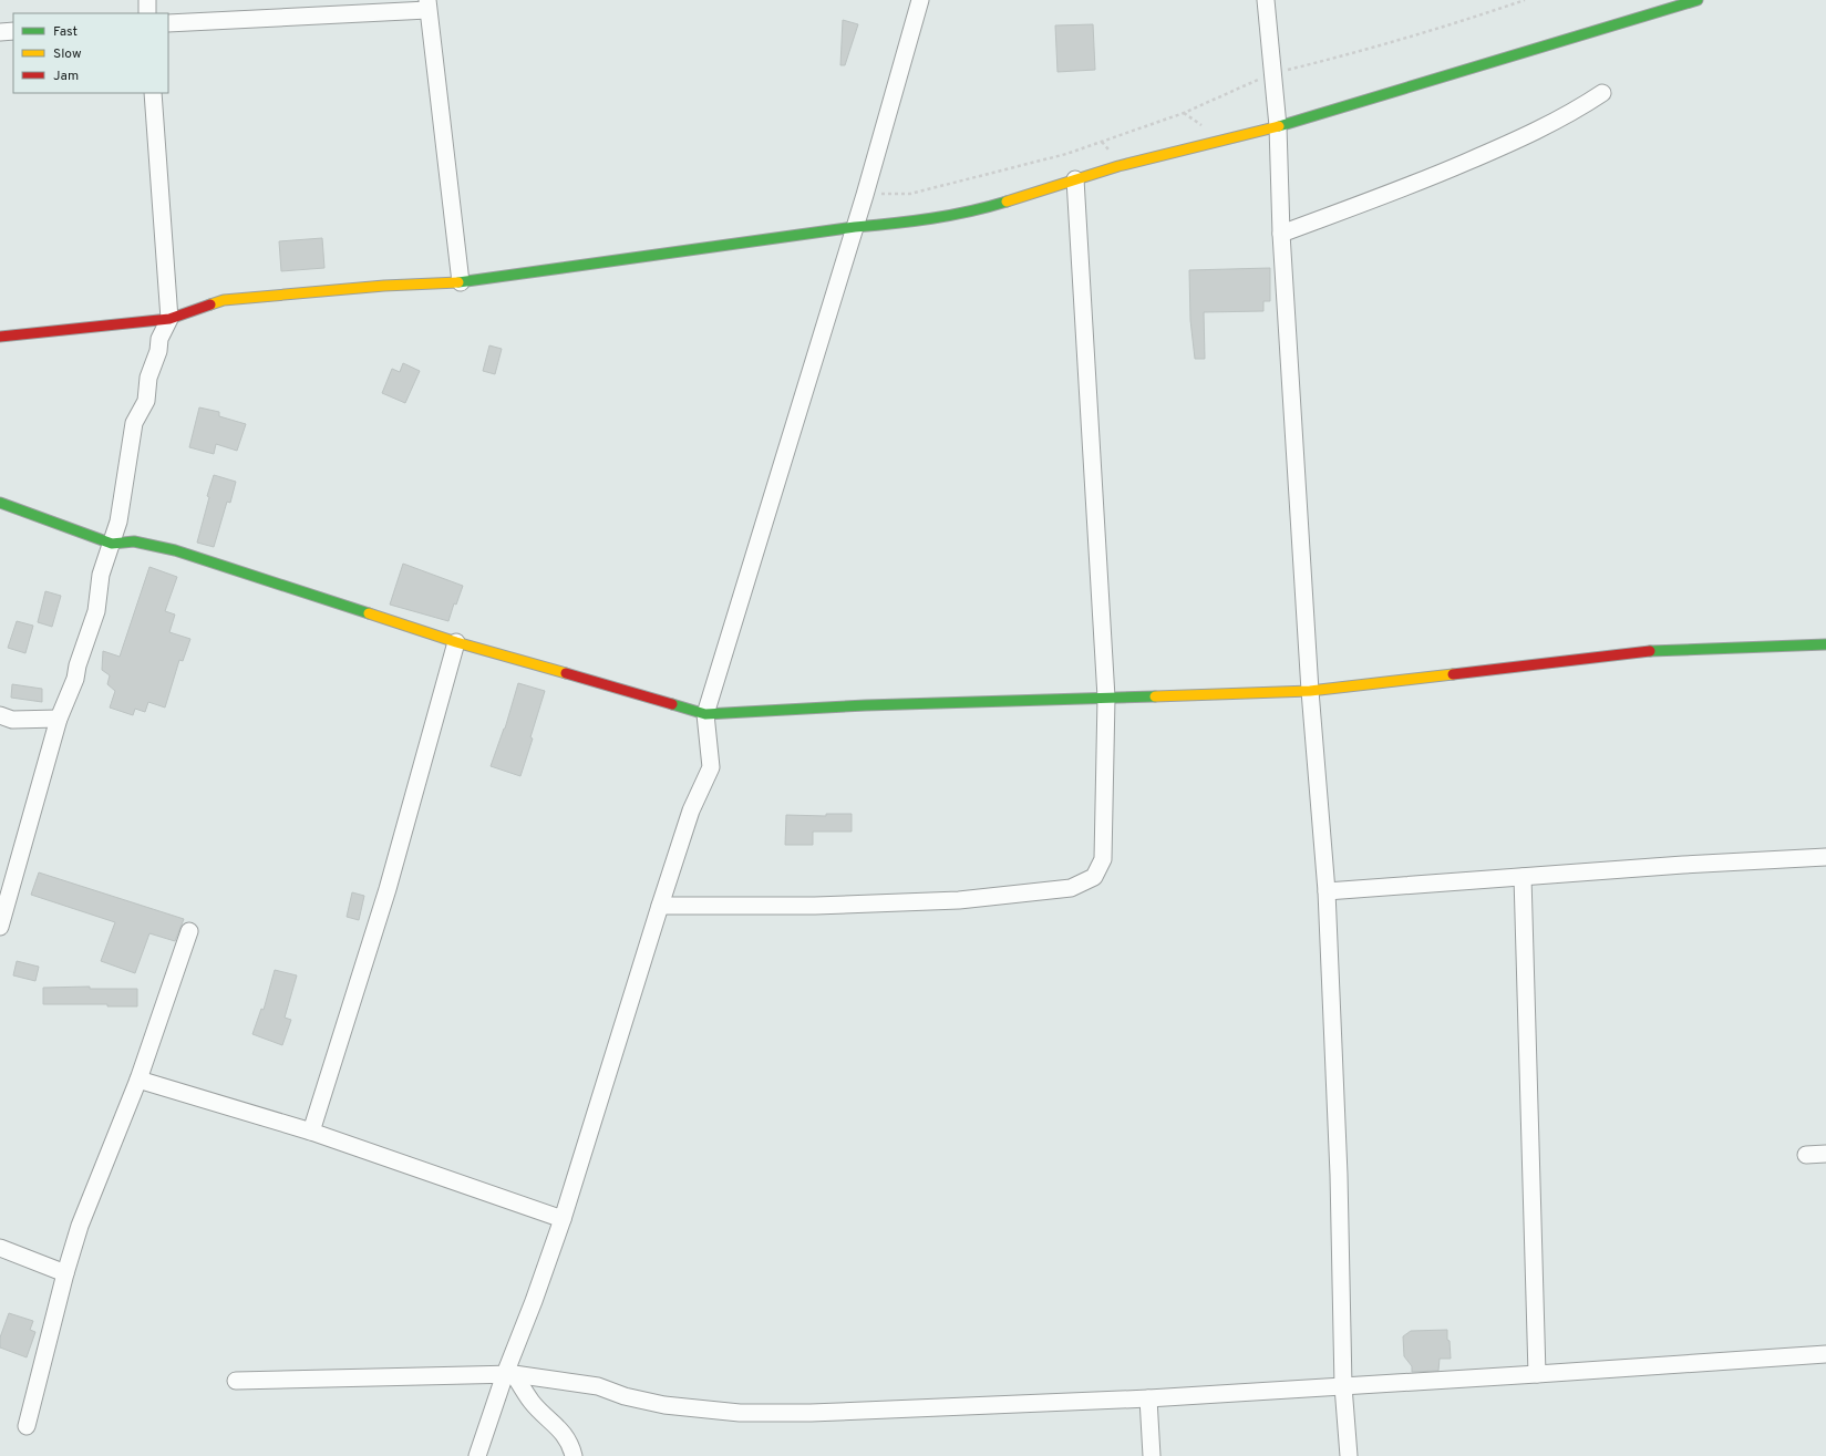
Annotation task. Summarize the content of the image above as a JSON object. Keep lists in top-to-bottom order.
{
  "legend": ["Fast", "Slow", "Jam"]
}
